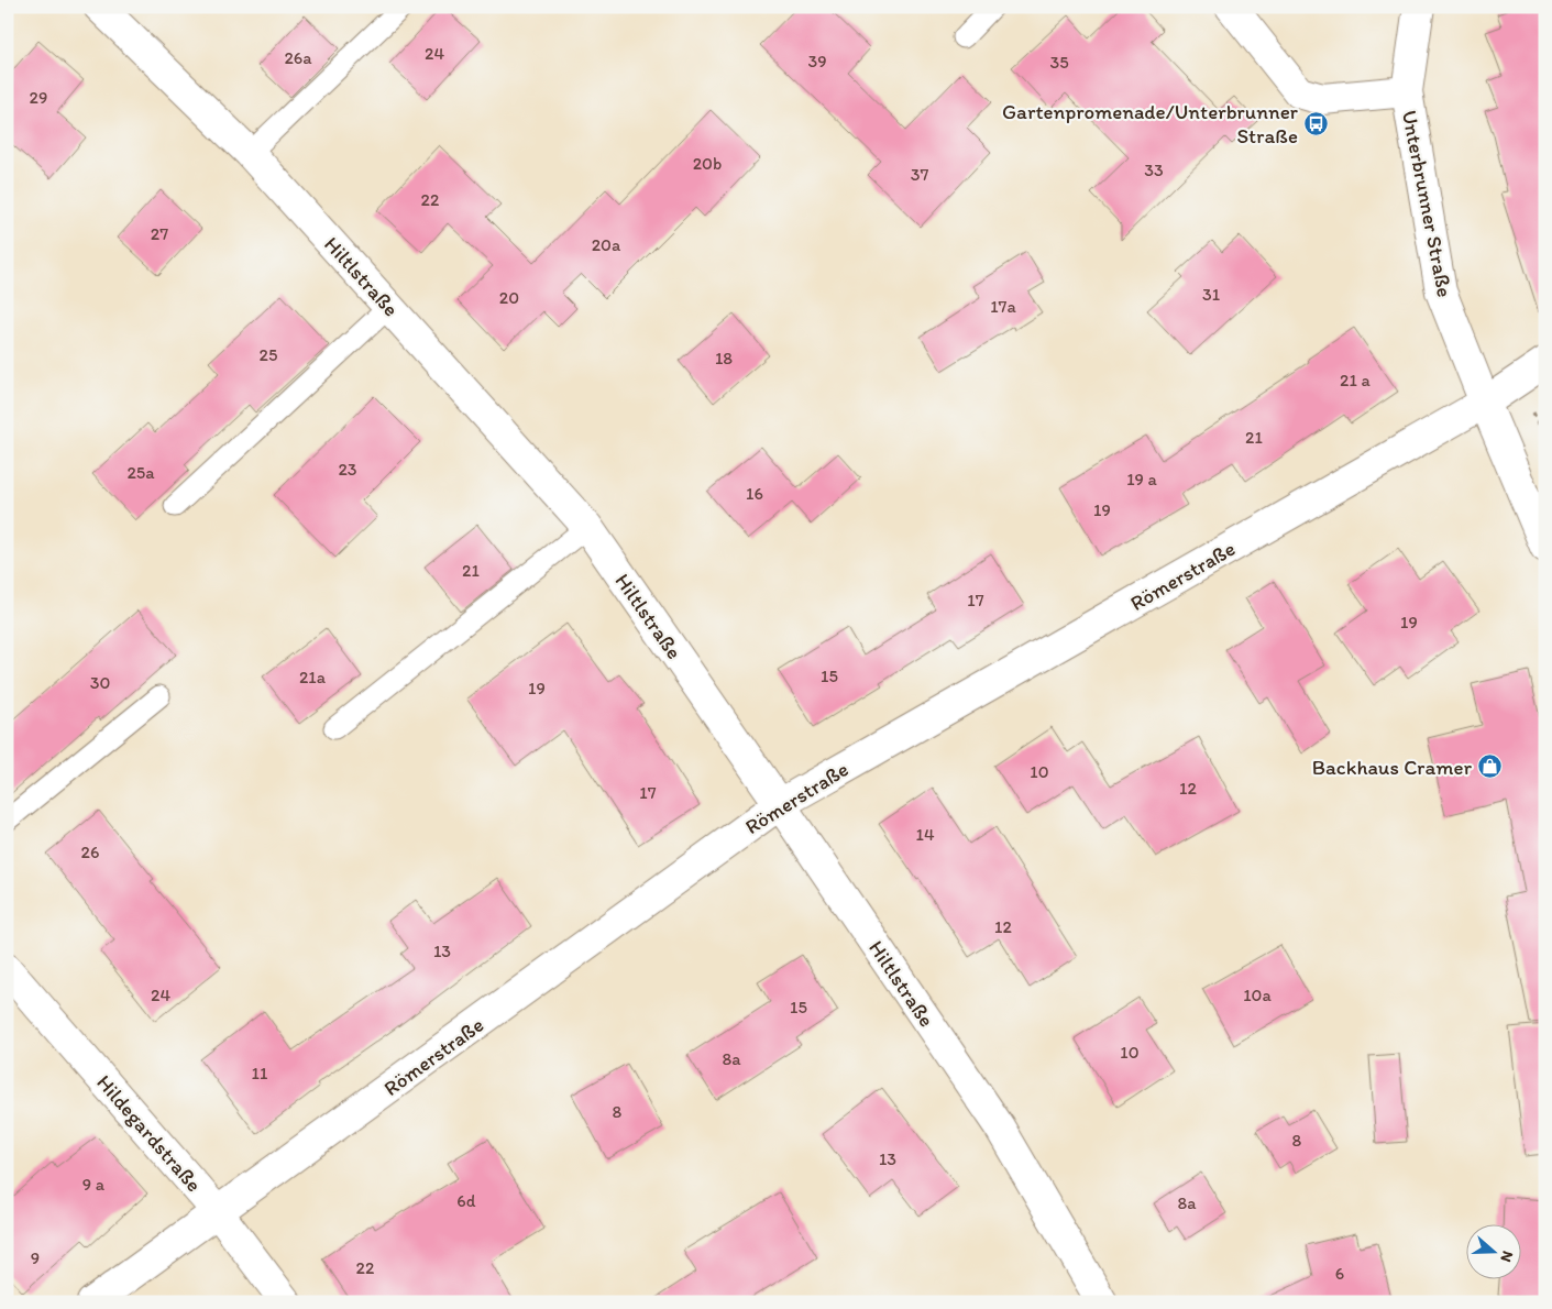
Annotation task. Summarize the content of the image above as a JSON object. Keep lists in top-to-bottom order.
{
  "streets": {
    "street": [
      "Unterbrunner Straße",
      "Hiltlstraße",
      "Römerstraße",
      "Hildegardstraße"
    ]
  },
  "crossings": [
    ["Unterbrunner Straße", "Römerstraße"],
    ["Hiltlstraße", "Römerstraße"],
    ["Römerstraße", "Hildegardstraße"]
  ],
  "places": {
    "bus stop": ["Gartenpromenade/Unterbrunner Straße"],
    "shop": ["Backhaus Cramer"]
  },
  "house_numbers": [
    "24",
    "26a",
    "39",
    "35",
    "29",
    "20b",
    "33",
    "37",
    "22",
    "27",
    "20a",
    "31",
    "20",
    "17a",
    "25",
    "18",
    "21 a",
    "21",
    "23",
    "25a",
    "19 a",
    "16",
    "19",
    "21",
    "17",
    "19",
    "15",
    "21a",
    "30",
    "19",
    "10",
    "12",
    "17",
    "14",
    "26",
    "12",
    "13",
    "24",
    "10a",
    "15",
    "10",
    "8a",
    "11",
    "8",
    "8",
    "13",
    "9 a",
    "6d",
    "8a",
    "9",
    "22",
    "6"
  ],
  "north": "right"
}
